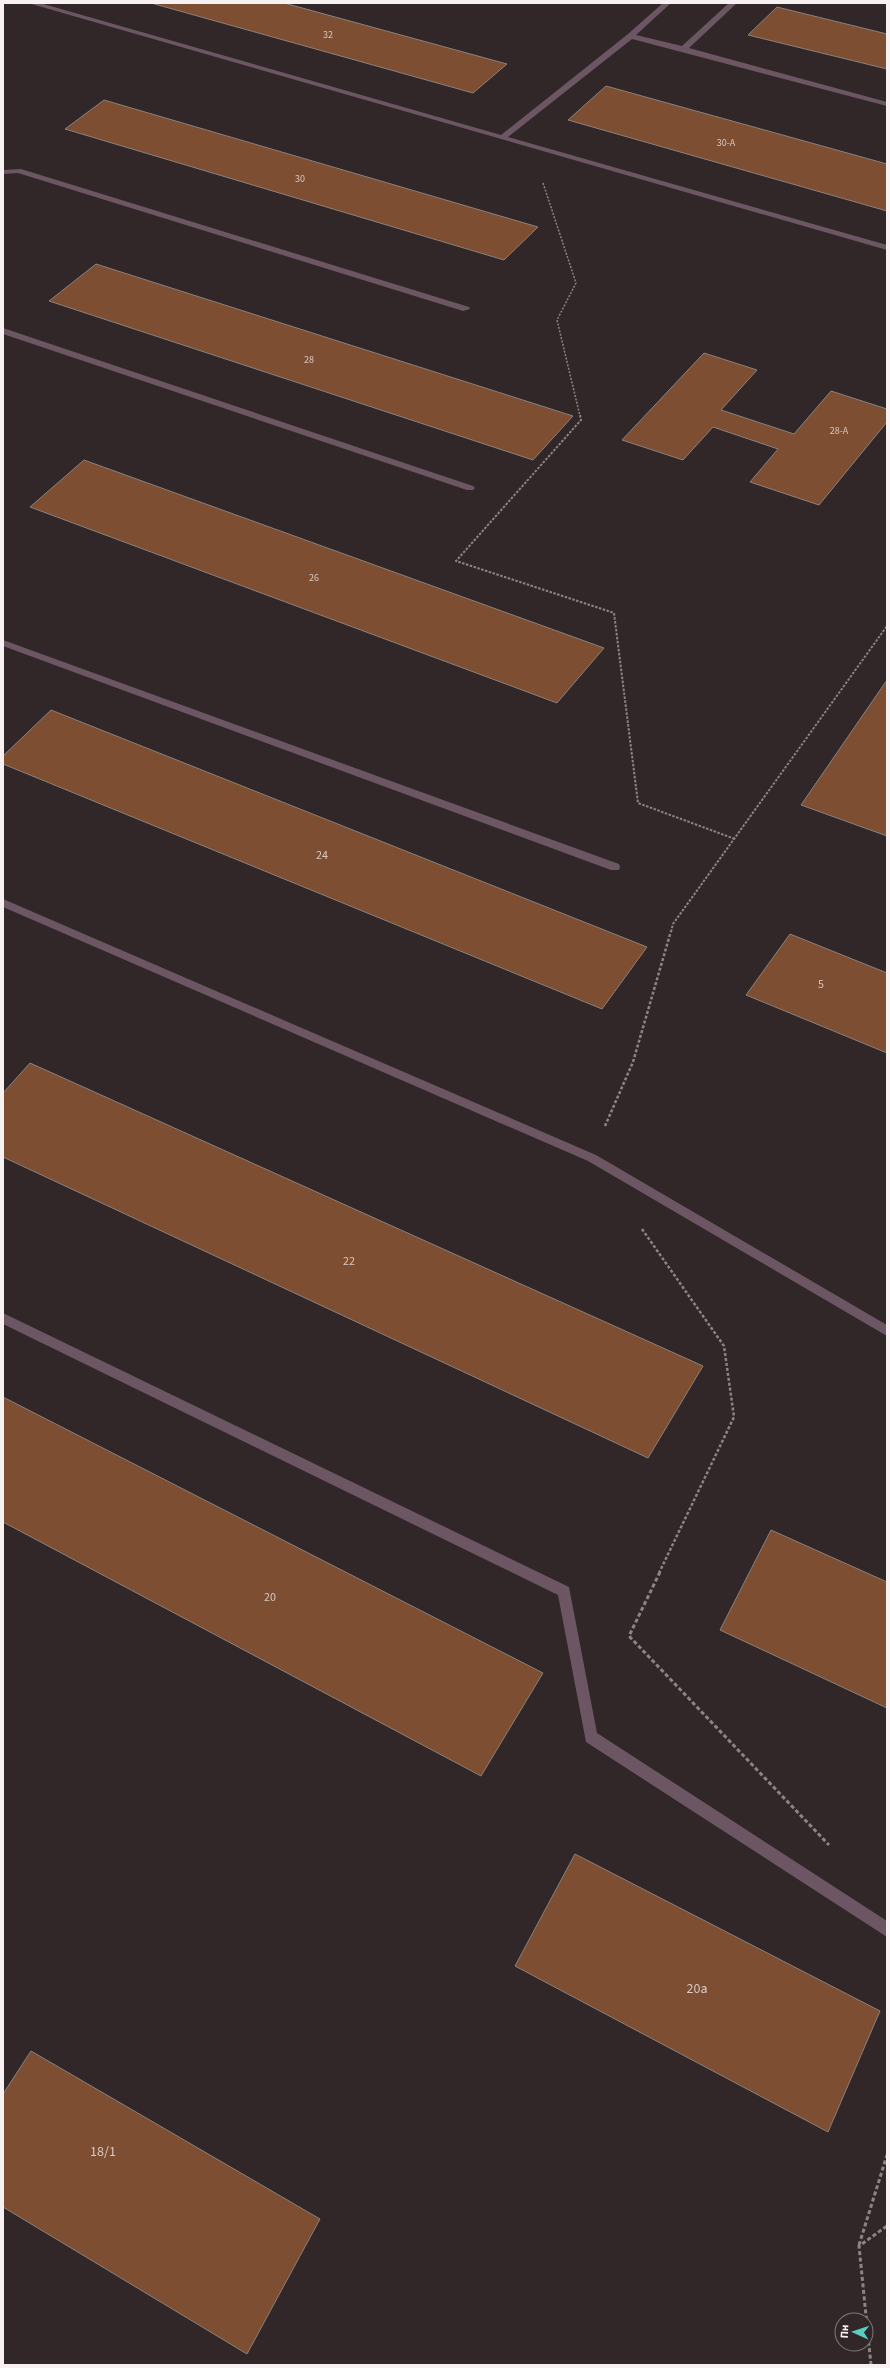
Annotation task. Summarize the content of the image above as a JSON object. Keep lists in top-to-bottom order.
{
  "house_numbers": [
    "32",
    "30-А",
    "30",
    "28",
    "28-А",
    "26",
    "24",
    "5",
    "22",
    "20",
    "20а",
    "18/1"
  ],
  "north": "left"
}
